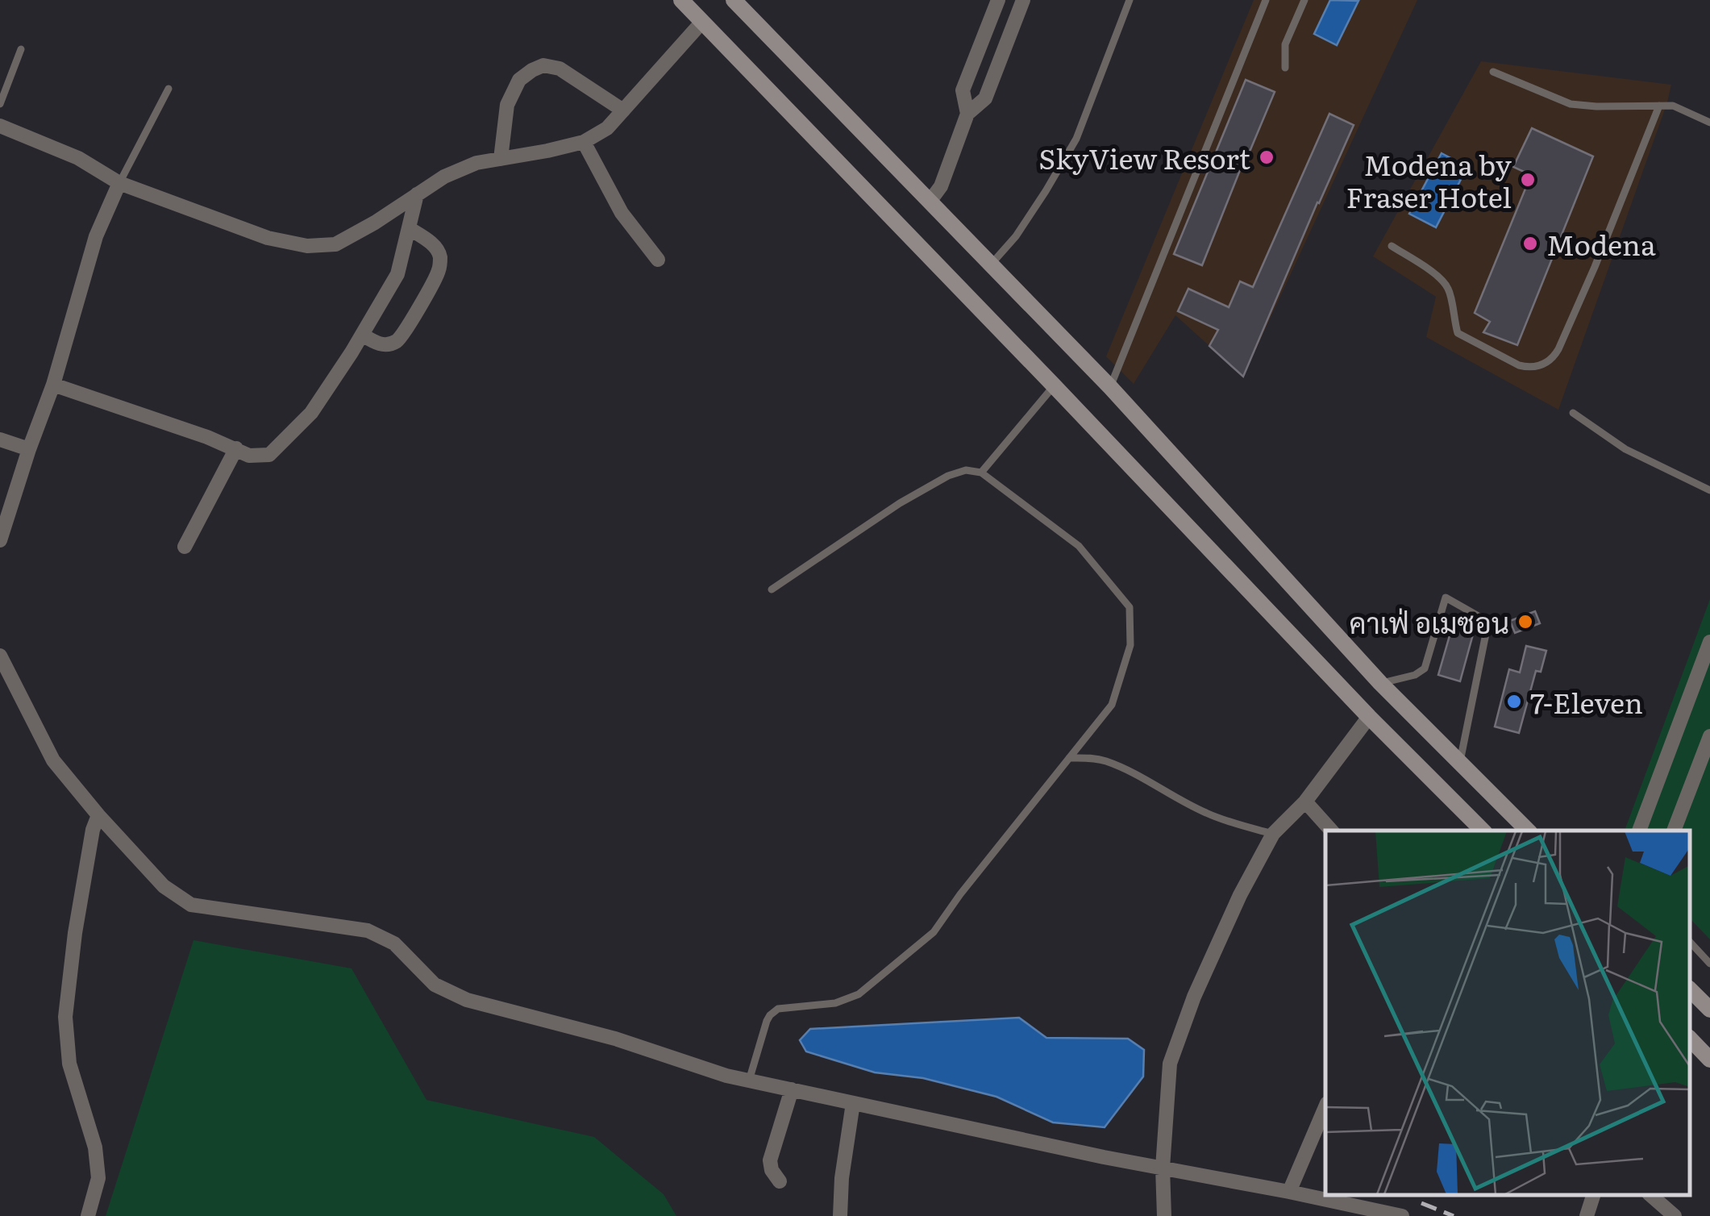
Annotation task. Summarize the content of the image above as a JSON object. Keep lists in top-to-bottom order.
{
  "places": [
    "SkyView Resort",
    "Modena by Fraser Hotel",
    "Modena",
    "คาเฟ่ อเมซอน",
    "7-Eleven"
  ]
}
